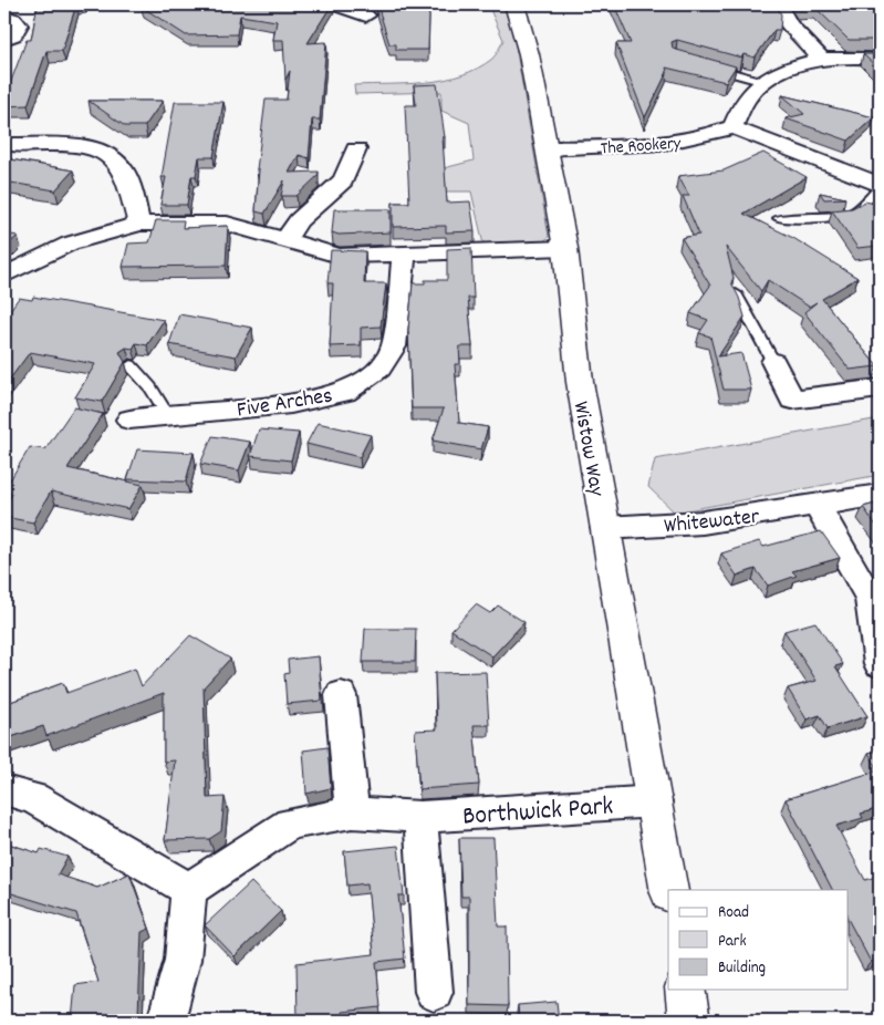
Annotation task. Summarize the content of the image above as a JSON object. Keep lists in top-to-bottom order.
{
  "streets": {
    "street": [
      "The Rookery",
      "Five Arches",
      "Wistow Way",
      "Whitewater",
      "Borthwick Park"
    ]
  },
  "crossings": [
    ["The Rookery", "Wistow Way"],
    ["Wistow Way", "Whitewater"],
    ["Wistow Way", "Borthwick Park"]
  ],
  "legend": ["Road", "Park", "Building"]
}
